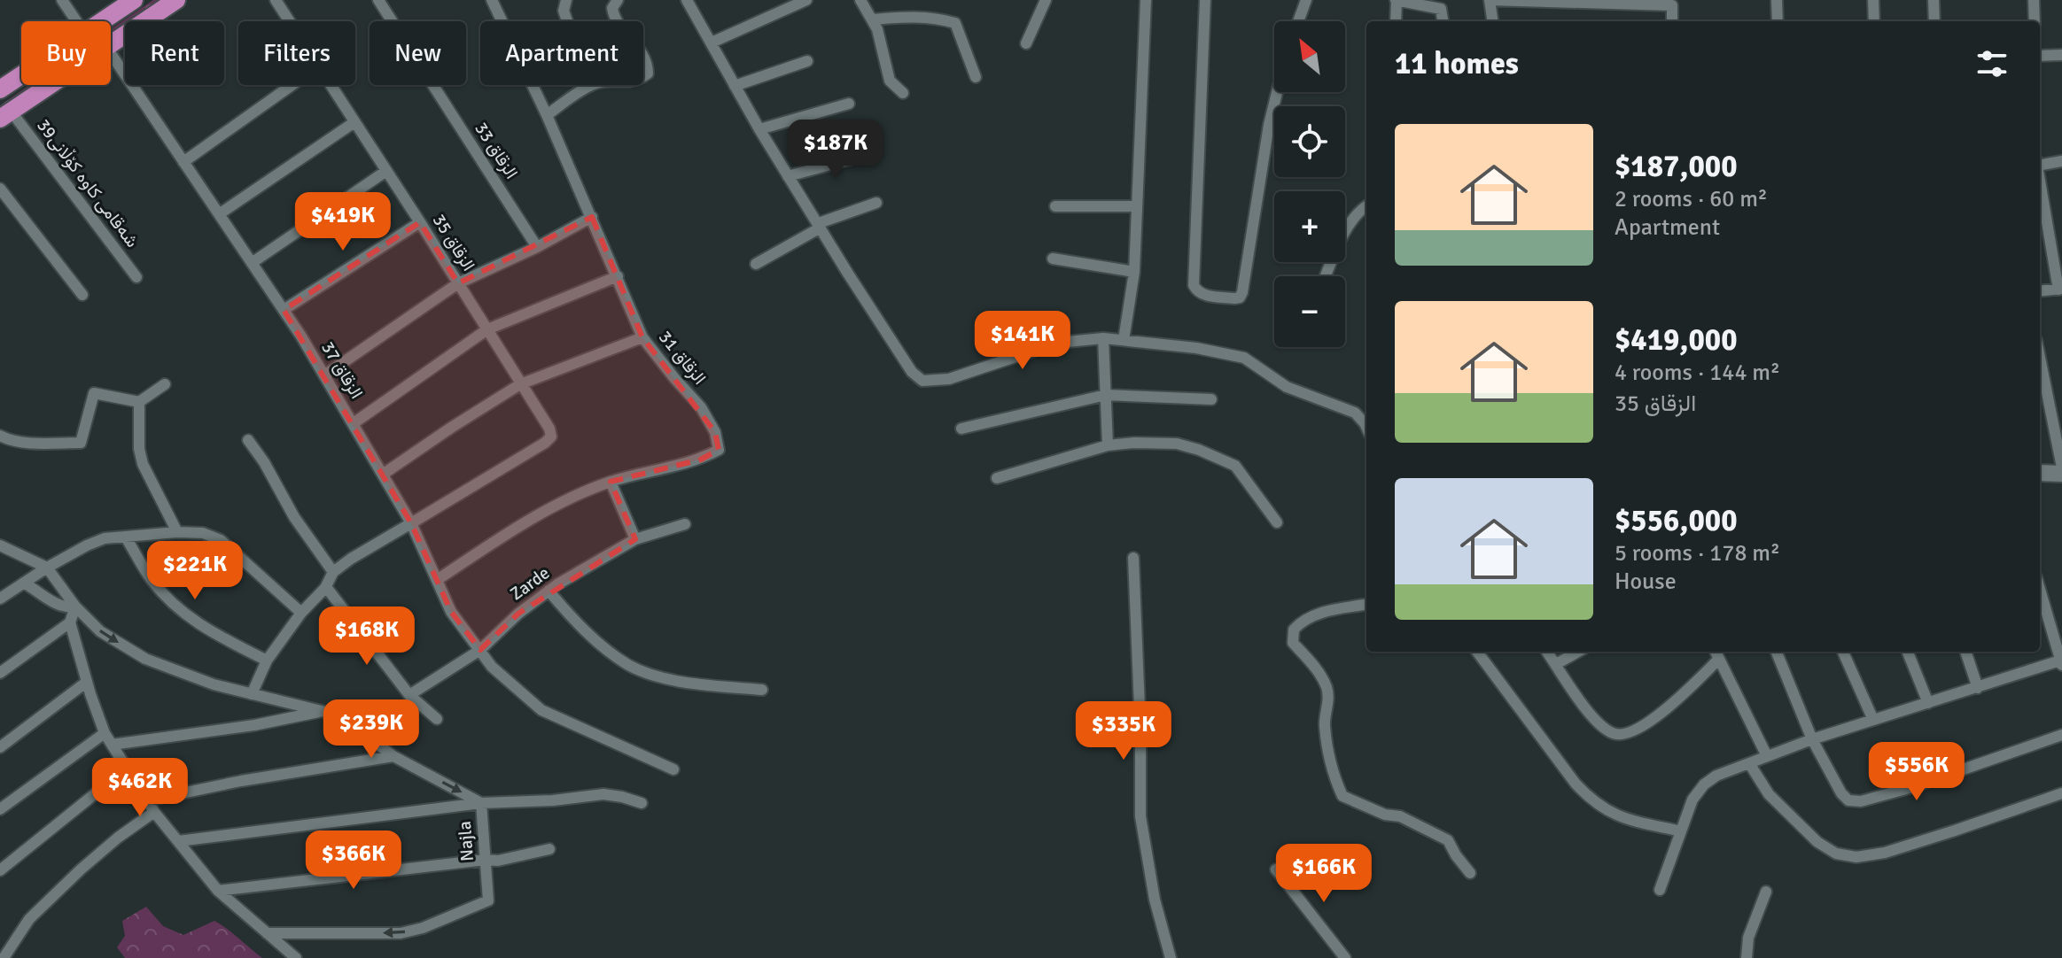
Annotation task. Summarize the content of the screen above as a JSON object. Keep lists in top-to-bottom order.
{
  "streets": {
    "street": [
      "الزقاق 33",
      "شەقامی کاوە کۆڵانی39",
      "الزقاق 35",
      "الزقاق 31",
      "الزقاق 37",
      "Zarde",
      "Najla"
    ]
  },
  "crossings": [
    ["الزقاق 35", "الزقاق 37"],
    ["الزقاق 31", "الزقاق 37"],
    ["الزقاق 37", "Zarde"]
  ],
  "north": "top left",
  "page": {
    "map_buttons": ["+", "−"],
    "chip": [
      "Buy",
      "Rent",
      "Filters",
      "New",
      "Apartment"
    ],
    "heading": "11 homes",
    "list": [
      {
        "name": "$187,000",
        "note": "2 rooms · 60 m² · Apartment"
      },
      {
        "name": "$419,000",
        "note": "4 rooms · 144 m² · الزقاق 35"
      },
      {
        "name": "$556,000",
        "note": "5 rooms · 178 m² · House"
      }
    ],
    "price": [
      "$187K",
      "$419K",
      "$141K",
      "$221K",
      "$168K",
      "$239K",
      "$335K",
      "$556K",
      "$462K",
      "$366K",
      "$166K"
    ]
  }
}
